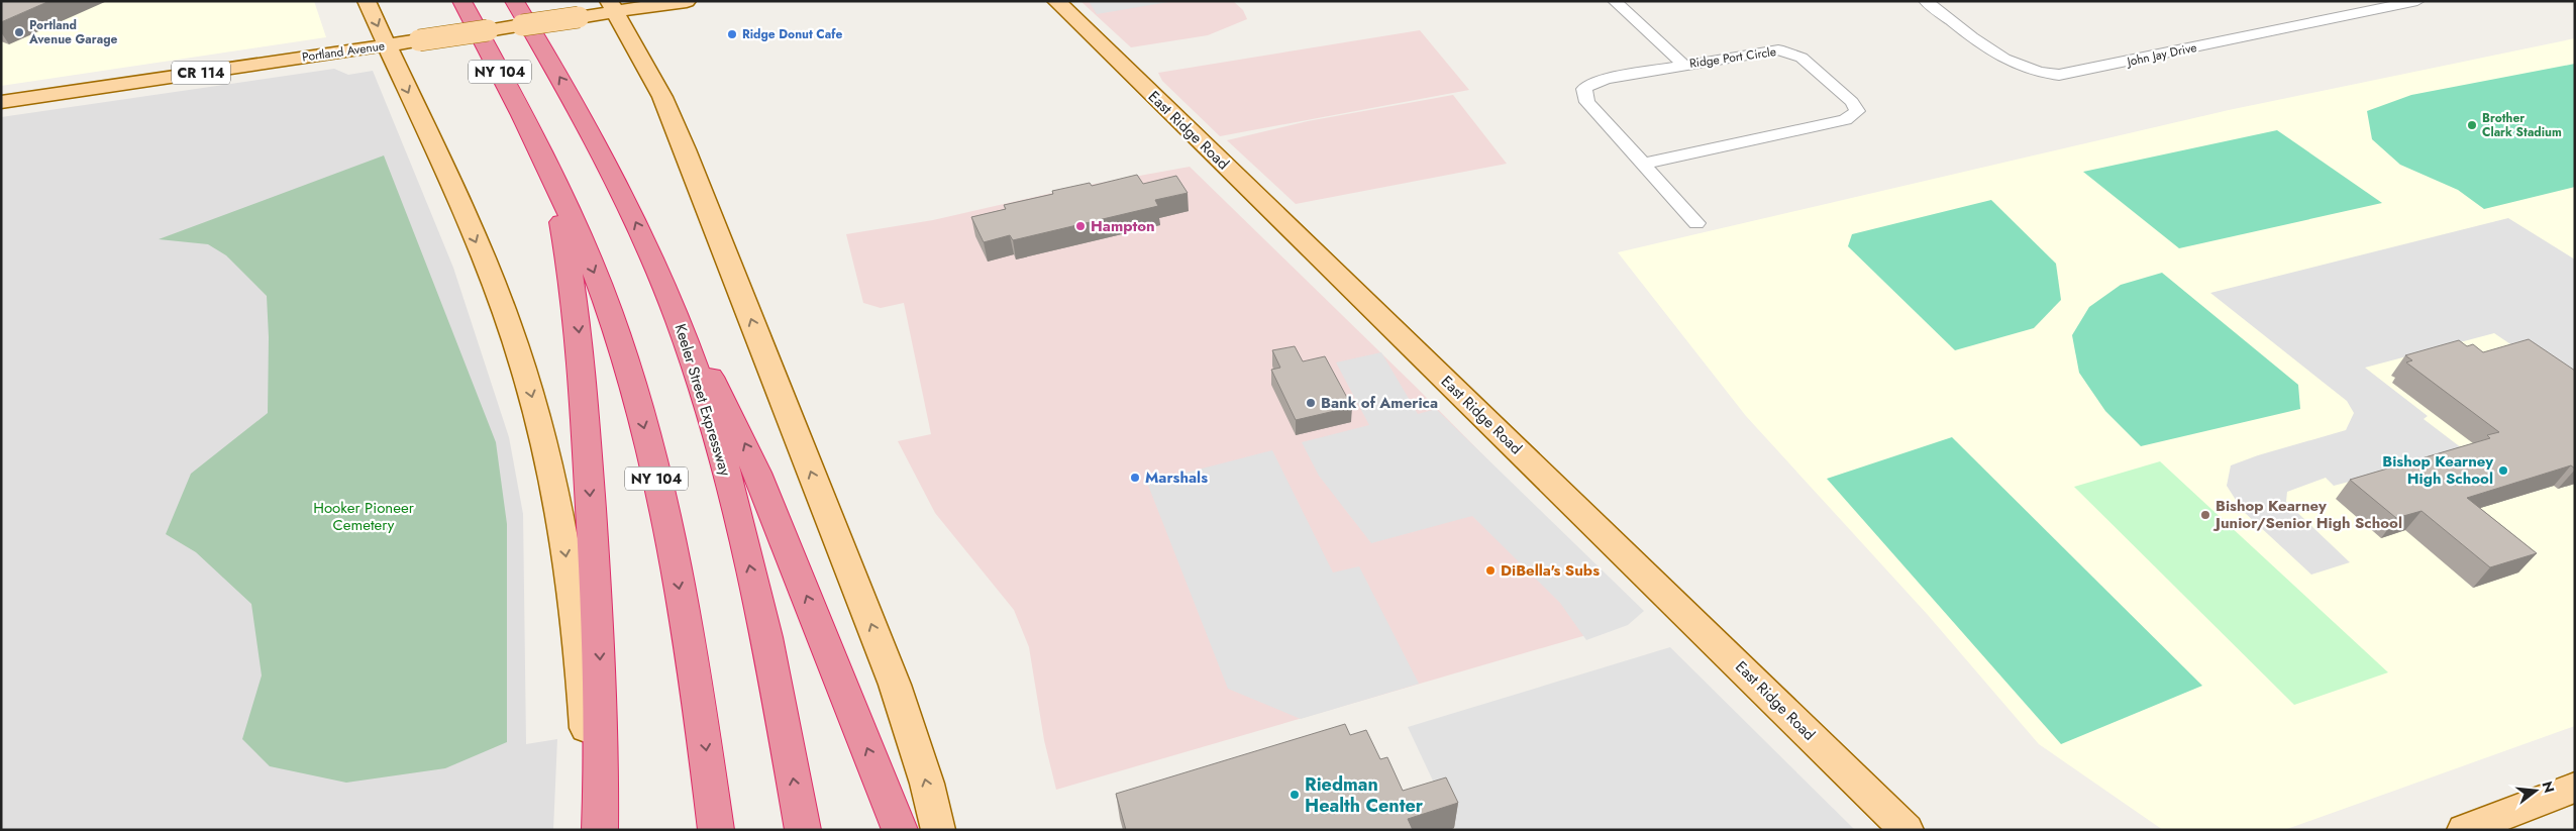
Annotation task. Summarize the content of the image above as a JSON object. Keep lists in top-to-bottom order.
{
  "streets": {
    "highway": ["NY 104", "Keeler Street Expressway"],
    "main road": ["Portland Avenue", "CR 114", "East Ridge Road"],
    "street": ["John Jay Drive", "Ridge Port Circle"]
  },
  "parks": ["Hooker Pioneer Cemetery"],
  "places": [
    "Portland Avenue Garage",
    "Ridge Donut Cafe",
    "Brother Clark Stadium",
    "Hampton",
    "Bank of America",
    "Bishop Kearney High School",
    "Marshals",
    "Bishop Kearney Junior/Senior High School",
    "DiBella's Subs",
    "Riedman Health Center"
  ],
  "north": "right"
}
